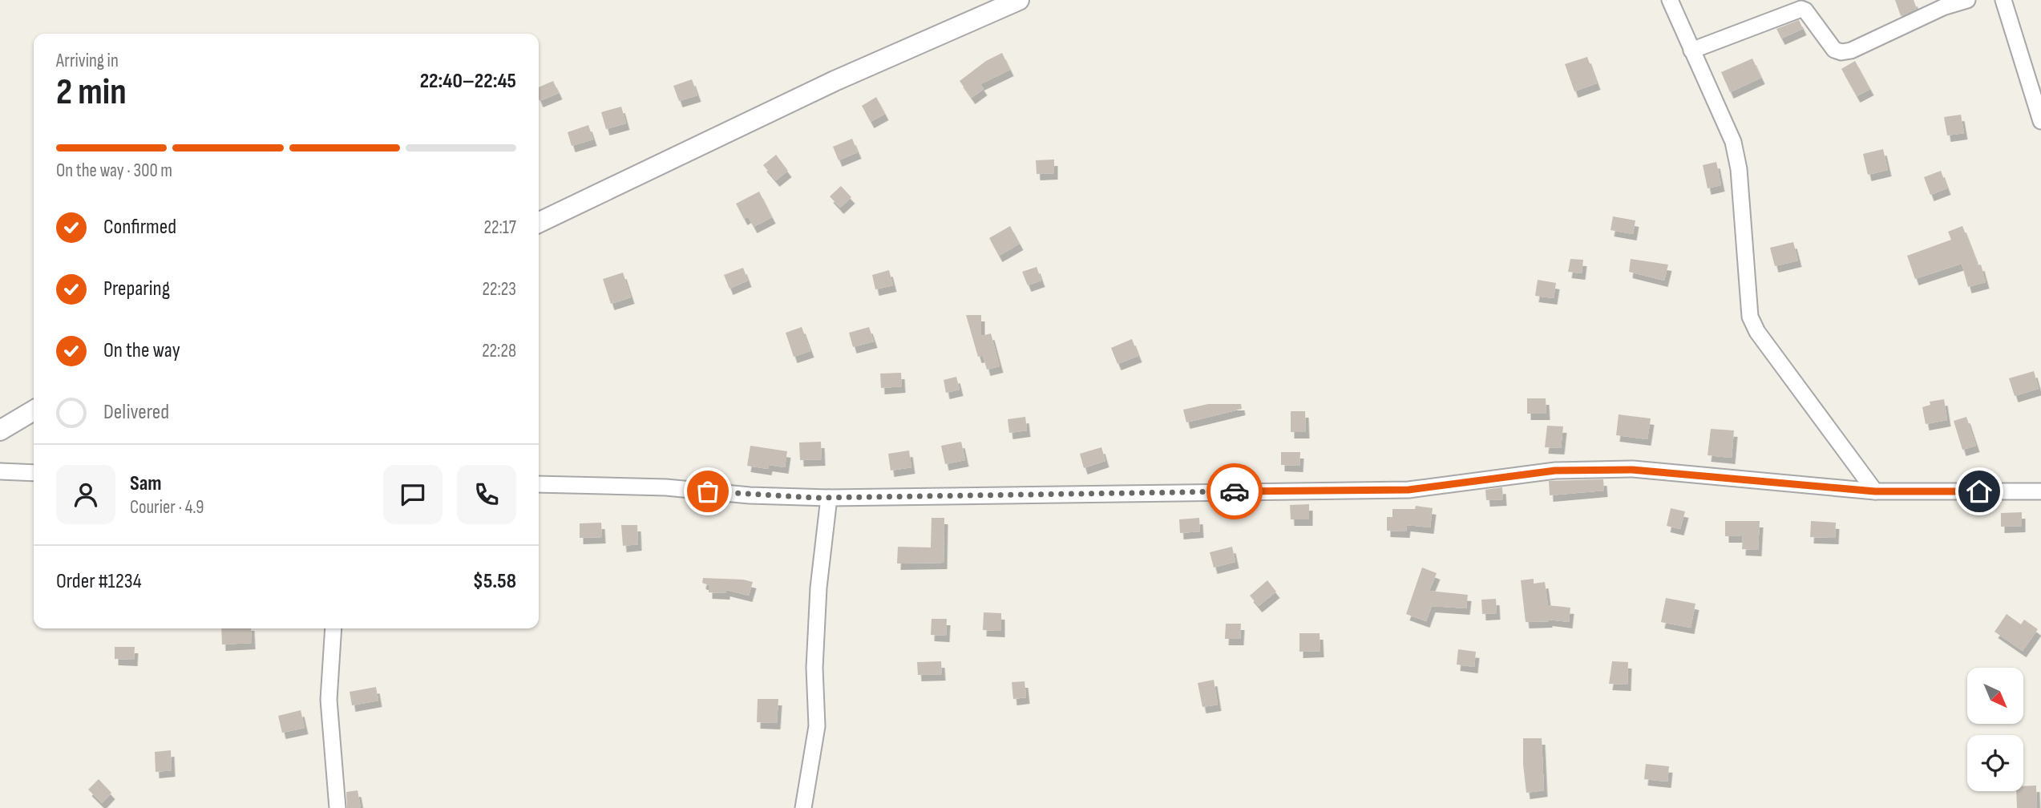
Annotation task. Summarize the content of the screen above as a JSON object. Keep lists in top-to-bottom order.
{
  "north": "bottom right",
  "page": {
    "heading": ["2 min", "Arriving in", "22:40–22:45"],
    "panel": [
      "Sam",
      "Courier · 4.9",
      "Order #1234",
      "$5.58"
    ],
    "bar": "On the way · 300 m",
    "list": [
      ["Confirmed", "22:17"],
      ["Preparing", "22:23"],
      ["On the way", "22:28"],
      "Delivered"
    ]
  }
}
